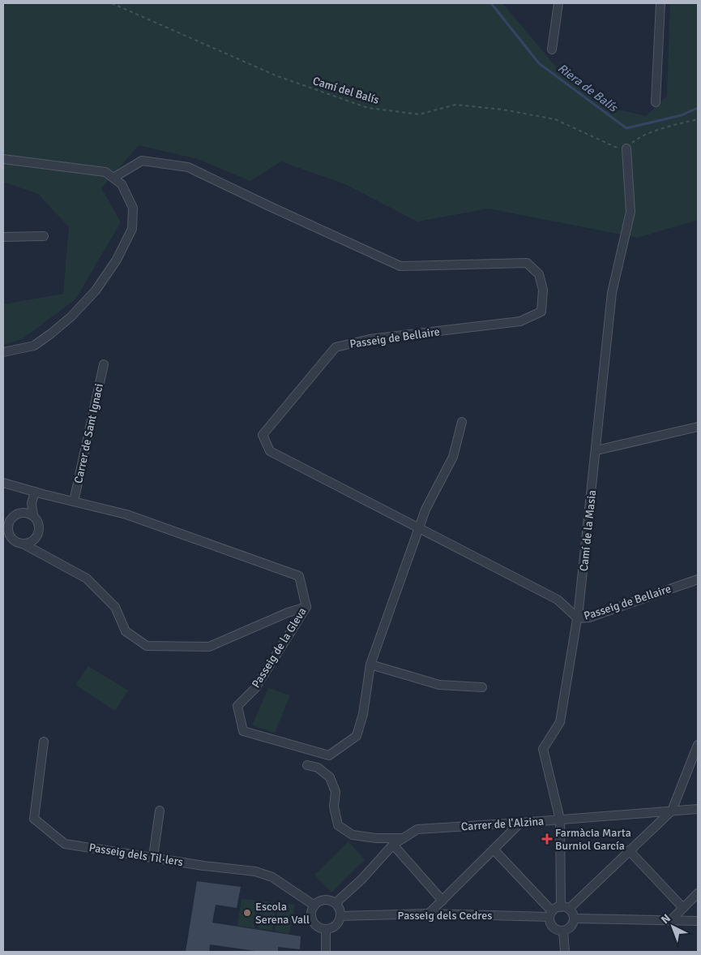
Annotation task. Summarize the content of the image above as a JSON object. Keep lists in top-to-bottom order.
{
  "streets": {
    "street": [
      "Passeig de Bellaire",
      "Carrer de Sant Ignaci",
      "Camí de la Masia",
      "Passeig de la Gleva",
      "Carrer de l'Alzina",
      "Passeig dels Til·lers",
      "Passeig dels Cedres"
    ],
    "path": ["Camí del Balís"]
  },
  "crossings": [
    ["Camí del Balís", "Camí de la Masia"],
    ["Passeig de Bellaire", "Camí de la Masia"],
    ["Passeig de Bellaire", "Passeig de la Gleva"],
    ["Carrer de Sant Ignaci", "Passeig de la Gleva"],
    ["Camí de la Masia", "Carrer de l'Alzina"],
    ["Camí de la Masia", "Passeig dels Cedres"],
    ["Carrer de l'Alzina", "Passeig dels Til·lers"],
    ["Carrer de l'Alzina", "Passeig dels Cedres"],
    ["Passeig dels Til·lers", "Passeig dels Cedres"]
  ],
  "water": ["Riera de Balís"],
  "places": {
    "health": ["Farmàcia Marta Burniol García"],
    "other": ["Escola Serena Vall"]
  },
  "north": "top left"
}
